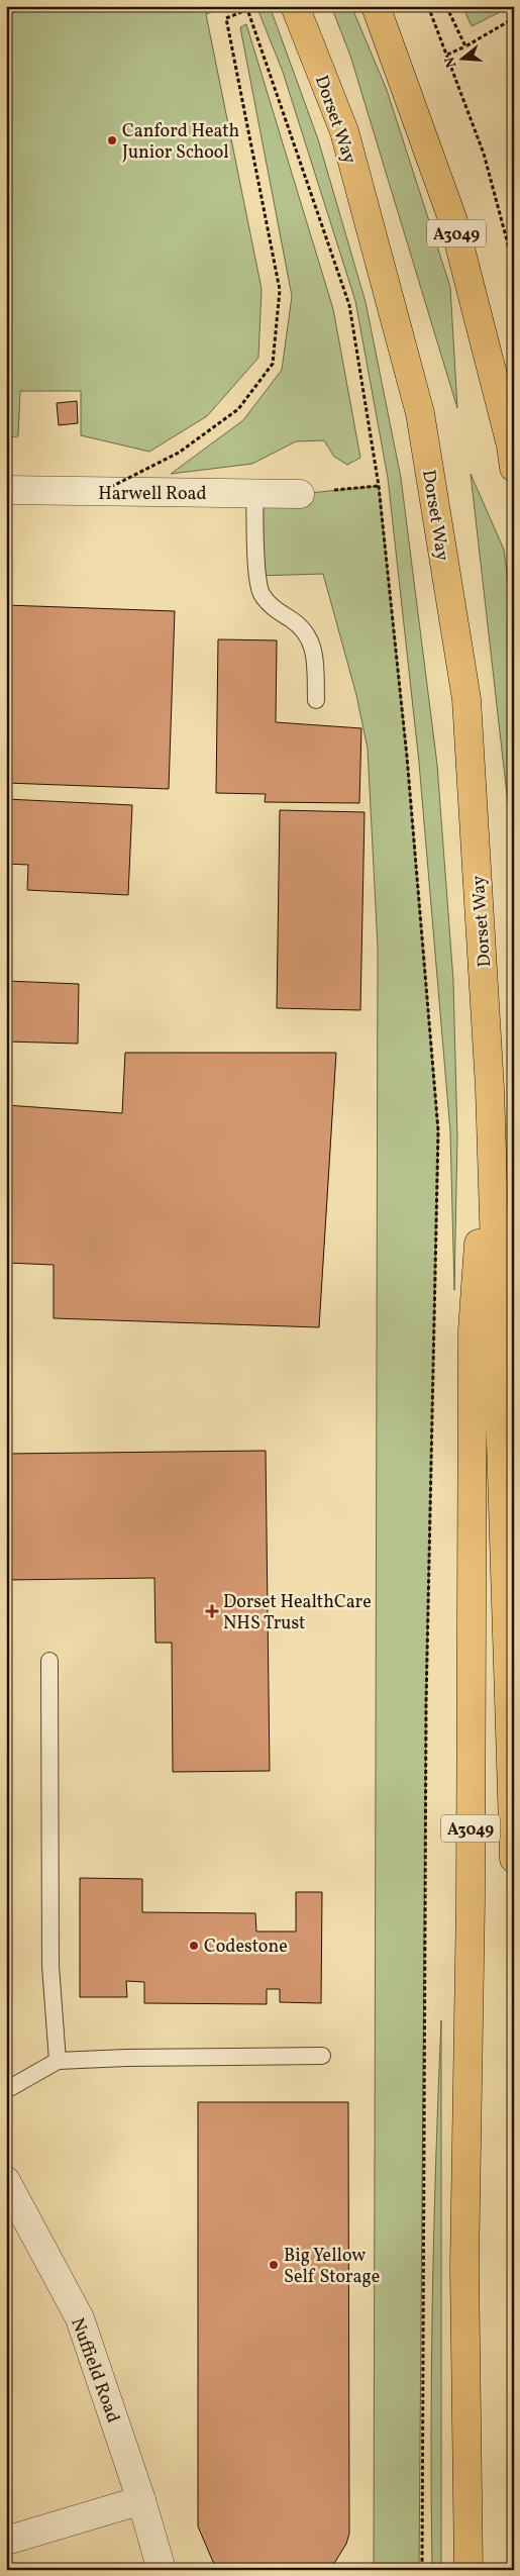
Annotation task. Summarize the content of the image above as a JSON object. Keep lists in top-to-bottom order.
{
  "streets": {
    "highway": ["Dorset Way", "A3049"],
    "street": ["Harwell Road", "Nuffield Road"]
  },
  "crossings": [
    ["Dorset Way", "A3049"]
  ],
  "places": {
    "other": ["Canford Heath Junior School", "Codestone", "Big Yellow Self Storage"],
    "health": ["Dorset HealthCare NHS Trust"]
  },
  "north": "left"
}
